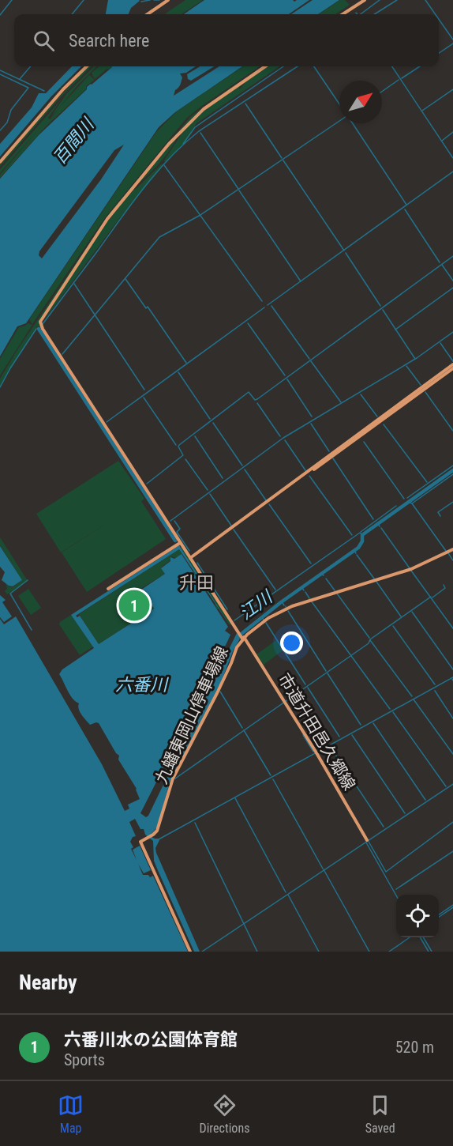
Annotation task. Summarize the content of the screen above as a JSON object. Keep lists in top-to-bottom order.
{
  "streets": {
    "main road": ["九蟠東岡山停車場線", "市道升田邑久郷線"]
  },
  "crossings": [
    ["九蟠東岡山停車場線", "市道升田邑久郷線"]
  ],
  "districts": ["升田"],
  "water": ["百間川", "江川", "六番川"],
  "north": "top right",
  "page": {
    "search": "Search here",
    "pins": "1",
    "heading": "Nearby",
    "list": [
      {
        "mark": "1",
        "name": "六番川水の公園体育館",
        "note": "Sports",
        "value": "520 m"
      }
    ],
    "nav": ["Map", "Directions", "Saved"]
  }
}
